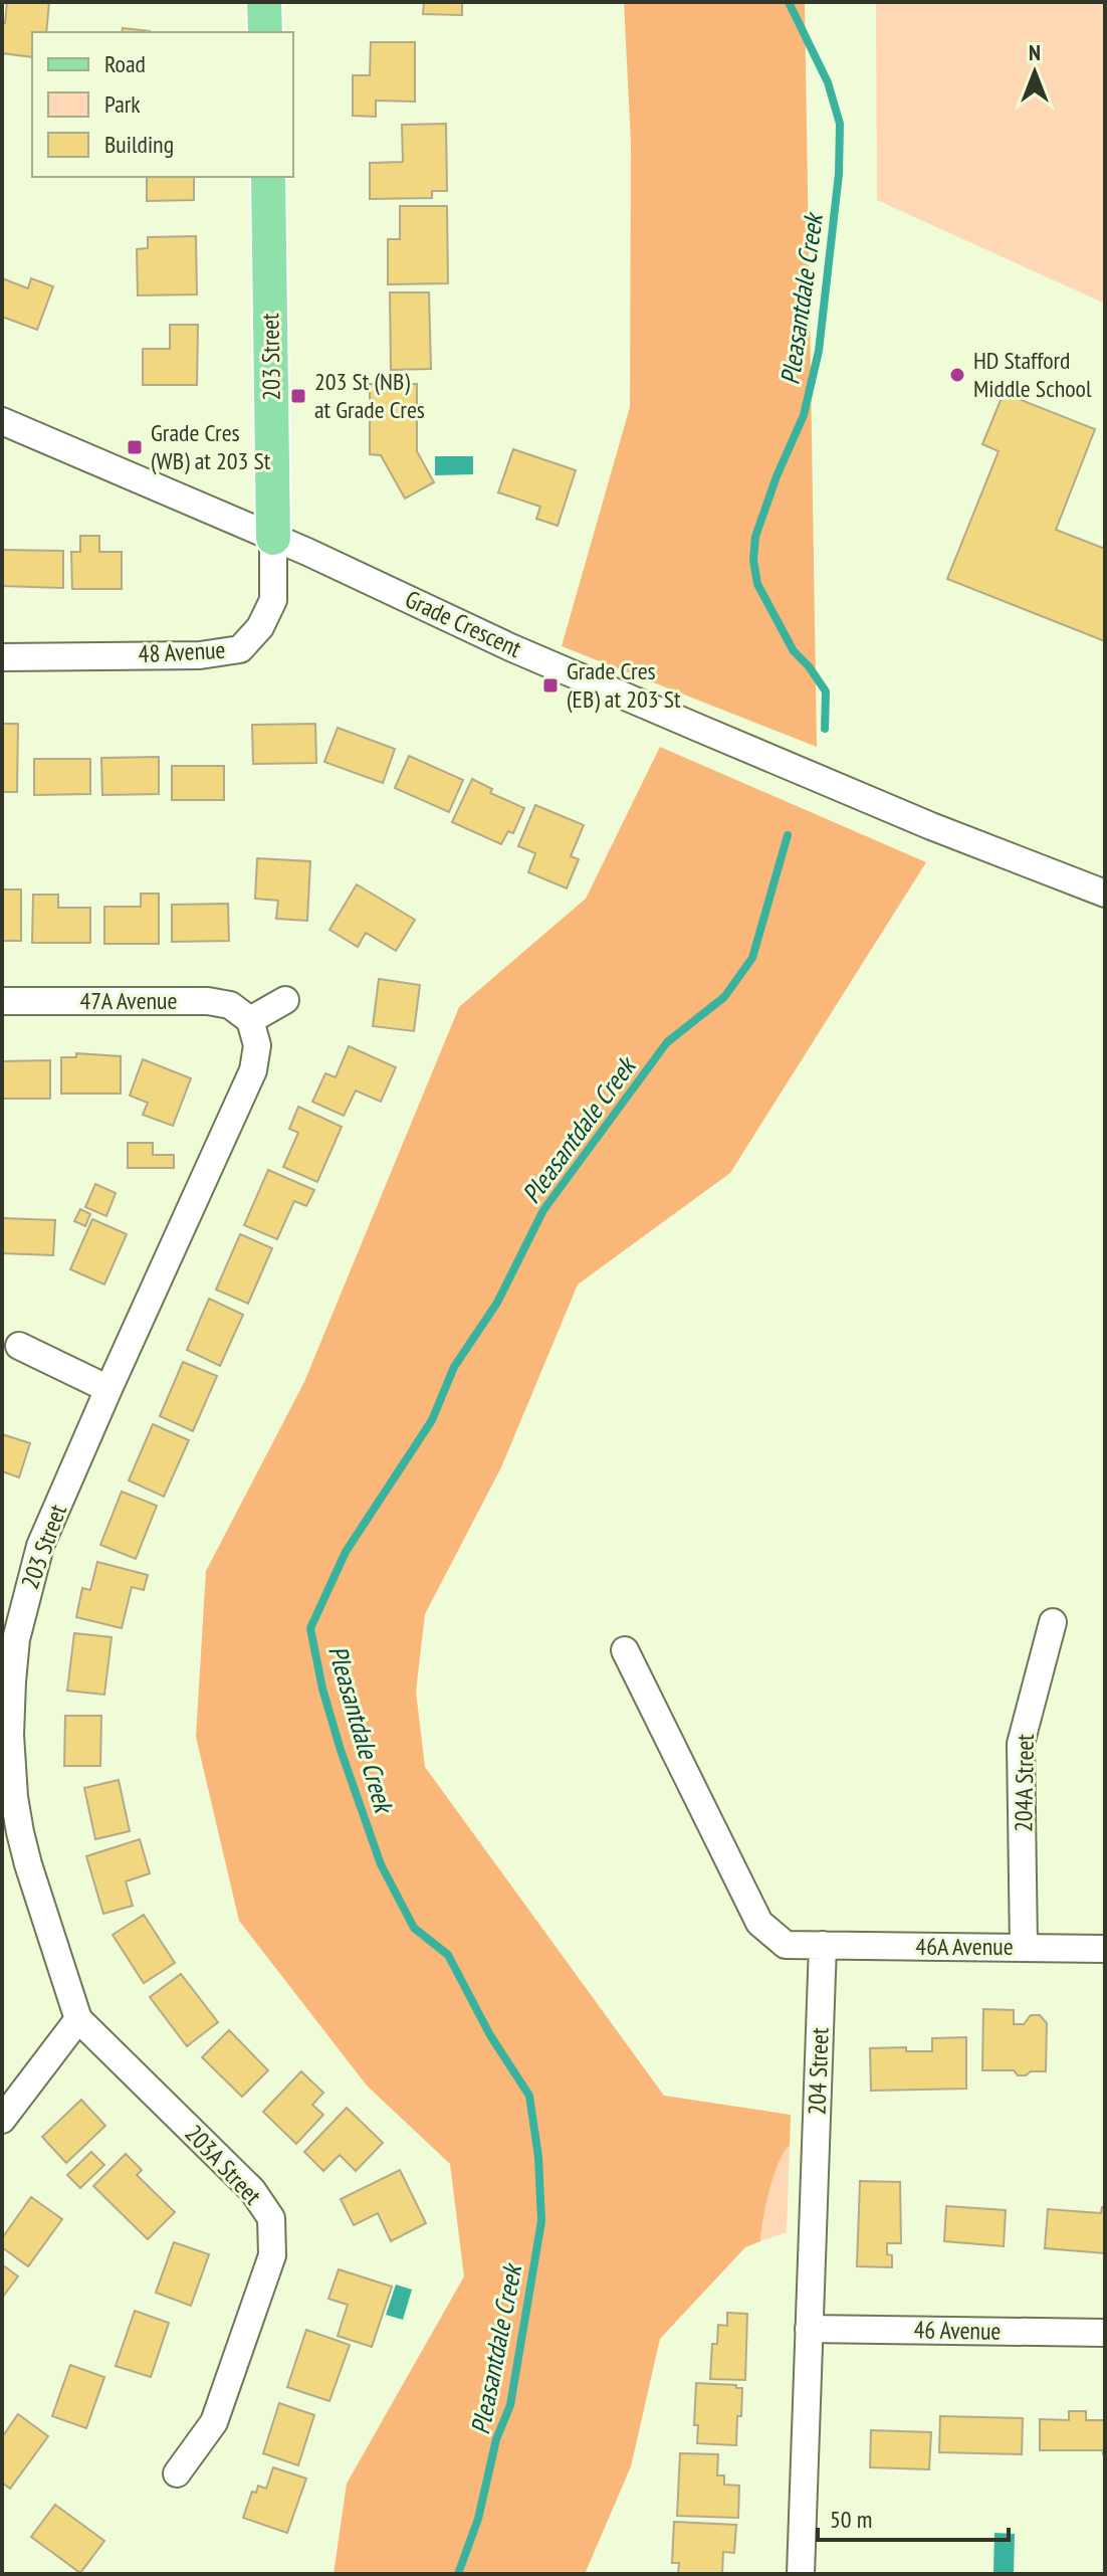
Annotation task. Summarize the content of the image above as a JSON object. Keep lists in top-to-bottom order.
{
  "streets": {
    "main road": ["203 Street"],
    "street": [
      "Grade Crescent",
      "48 Avenue",
      "47A Avenue",
      "204A Street",
      "46A Avenue",
      "204 Street",
      "203A Street",
      "46 Avenue"
    ]
  },
  "crossings": [
    ["203 Street", "Grade Crescent"],
    ["203 Street", "48 Avenue"],
    ["203 Street", "47A Avenue"],
    ["203 Street", "203A Street"],
    ["Grade Crescent", "48 Avenue"],
    ["204A Street", "46A Avenue"],
    ["46A Avenue", "204 Street"],
    ["204 Street", "46 Avenue"]
  ],
  "water": ["Pleasantdale Creek"],
  "places": {
    "other": ["HD Stafford Middle School"],
    "transit": ["203 St (NB) at Grade Cres", "Grade Cres (WB) at 203 St", "Grade Cres (EB) at 203 St"]
  },
  "legend": ["Road", "Park", "Building"],
  "scale_bar": "50 m",
  "north": "top"
}
